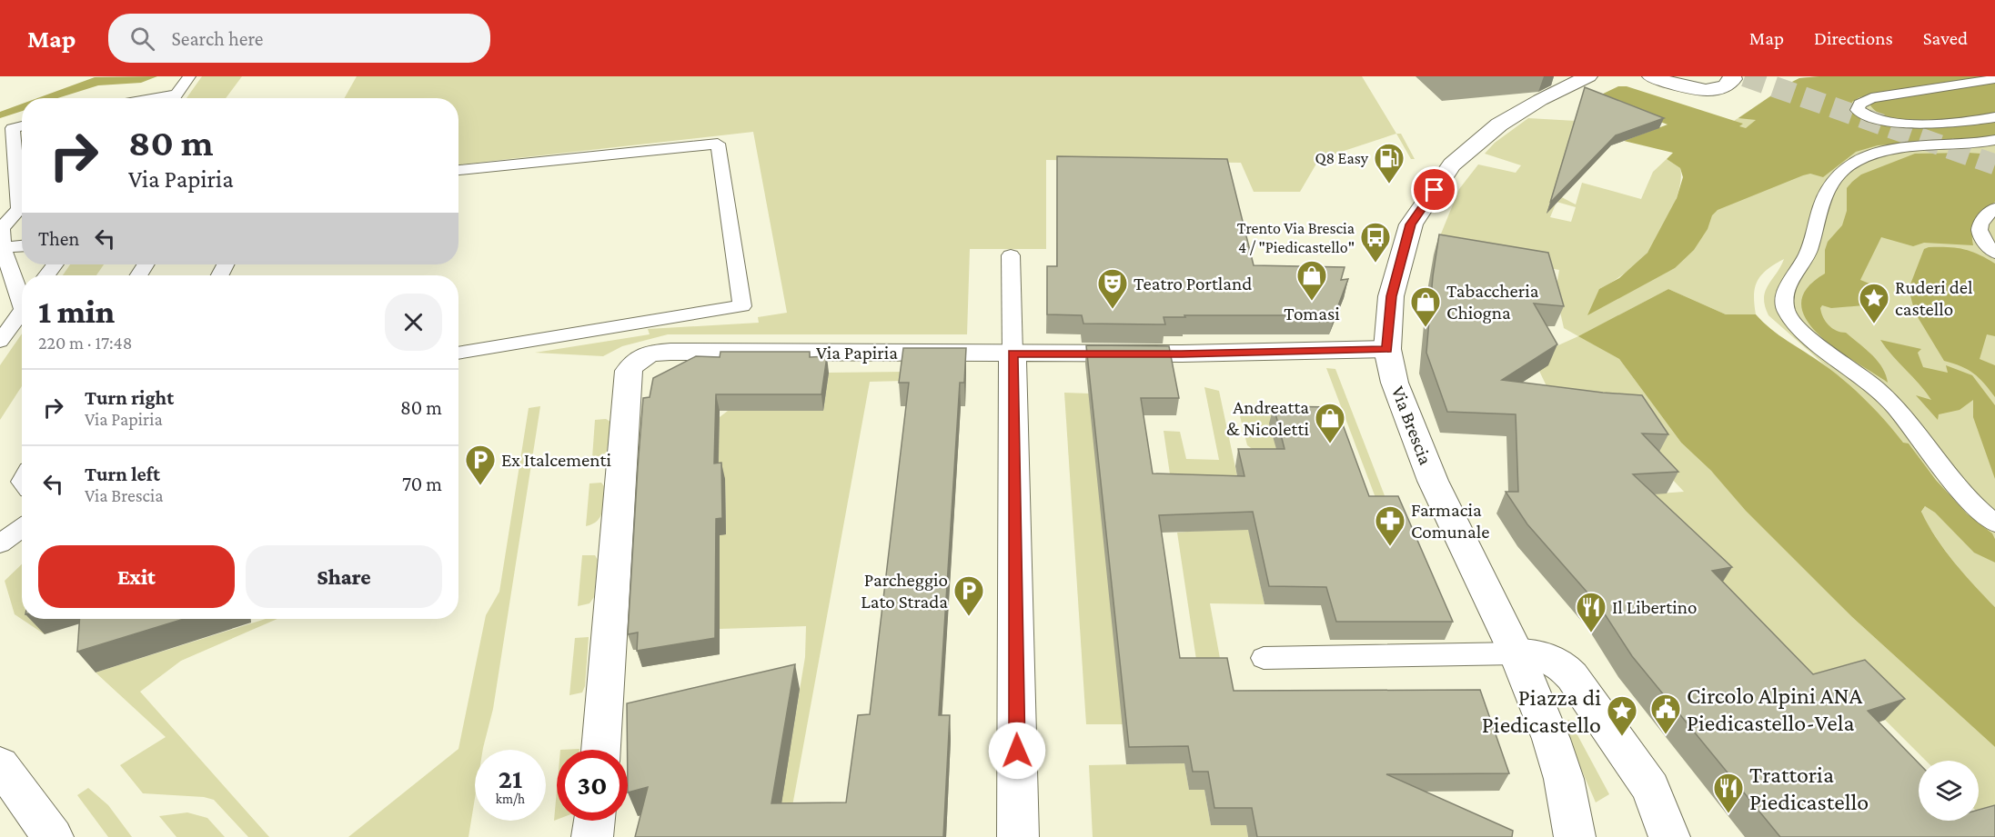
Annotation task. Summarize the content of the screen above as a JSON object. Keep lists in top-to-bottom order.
{
  "streets": {
    "street": ["Via Papiria", "Via Brescia"]
  },
  "crossings": [
    ["Via Papiria", "Via Brescia"]
  ],
  "places": {
    "fuel station": ["Q8 Easy"],
    "bus stop": ["Trento Via Brescia 4 / \"Piedicastello\""],
    "shop": ["Tomasi", "Tabaccheria Chiogna", "Andreatta & Nicoletti"],
    "theatre": ["Teatro Portland"],
    "place": ["Ruderi del castello", "Piazza di Piedicastello"],
    "parking": ["Ex Italcementi", "Parcheggio Lato Strada"],
    "pharmacy": ["Farmacia Comunale"],
    "restaurant": ["Il Libertino", "Trattoria Piedicastello"],
    "public building": ["Circolo Alpini ANA Piedicastello-Vela"]
  },
  "page": {
    "header": "Map",
    "search": "Search here",
    "nav": ["Map", "Directions", "Saved"],
    "turn": ["80 m", "Via Papiria"],
    "then": "Then",
    "heading": ["1 min", "220 m · 17:48"],
    "list": [
      {
        "name": "Turn right",
        "note": "Via Papiria",
        "value": "80 m"
      },
      {
        "name": "Turn left",
        "note": "Via Brescia",
        "value": "70 m"
      }
    ],
    "buttons": ["Exit", "Share"],
    "speed": "21 km/h",
    "limit": "30"
  }
}
